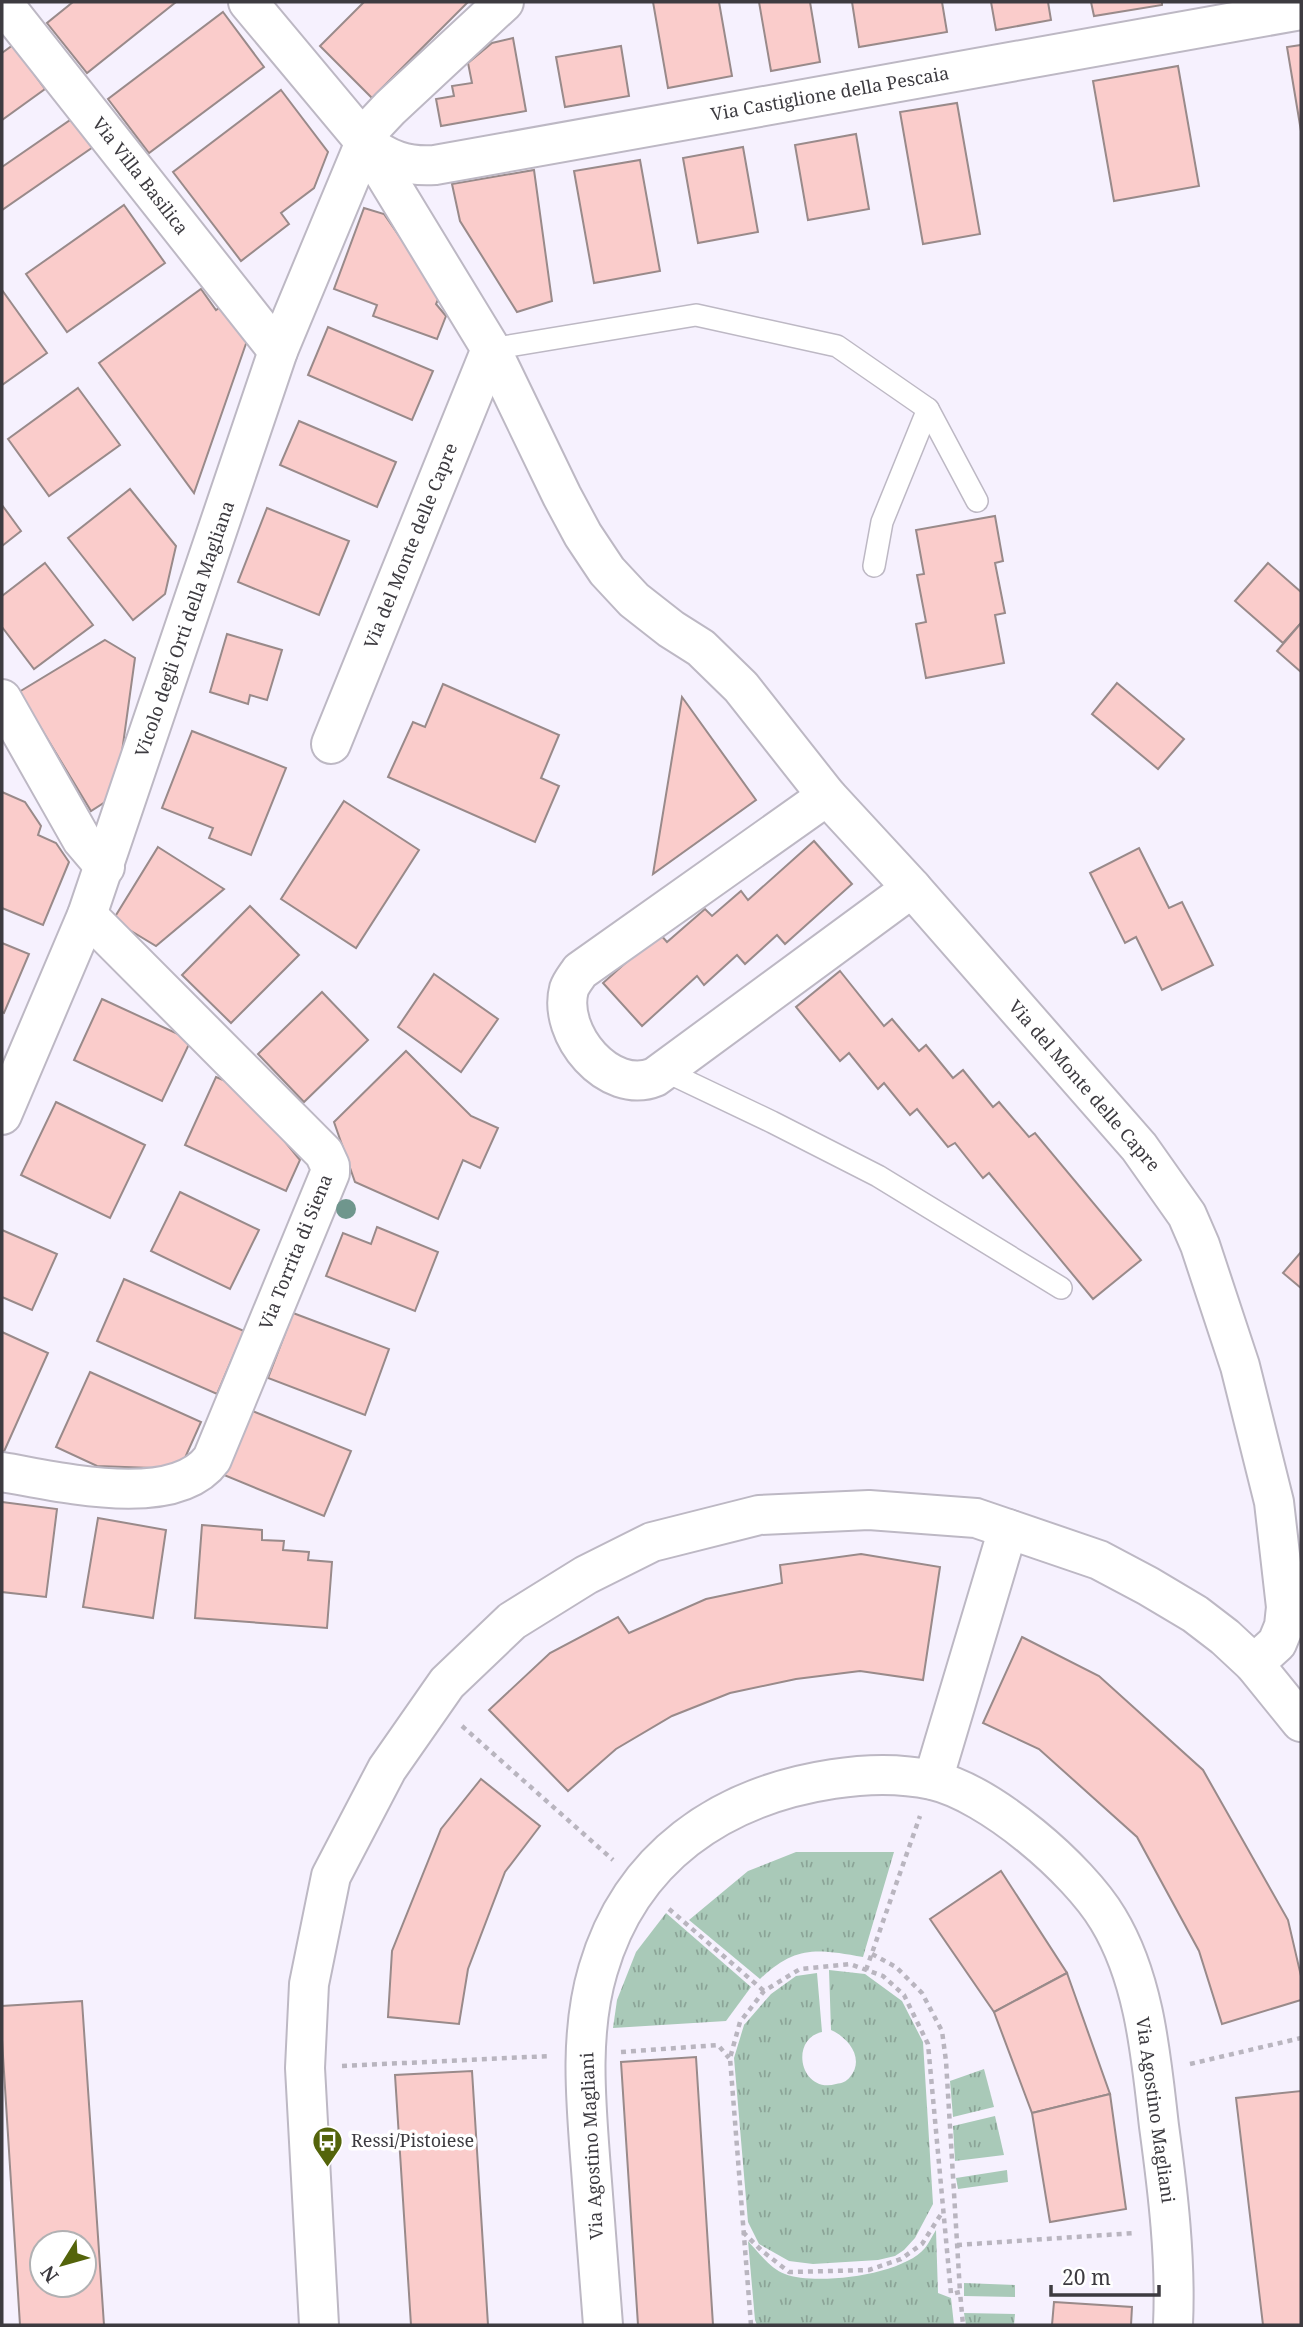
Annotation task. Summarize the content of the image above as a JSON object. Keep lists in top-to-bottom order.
{
  "streets": {
    "street": [
      "Via Castiglione della Pescaia",
      "Via Villa Basilica",
      "Via del Monte delle Capre",
      "Vicolo degli Orti della Magliana",
      "Via Torrita di Siena",
      "Via Agostino Magliani"
    ]
  },
  "crossings": [
    ["Via Castiglione della Pescaia", "Via del Monte delle Capre"],
    ["Via Castiglione della Pescaia", "Vicolo degli Orti della Magliana"],
    ["Via Villa Basilica", "Vicolo degli Orti della Magliana"],
    ["Via del Monte delle Capre", "Vicolo degli Orti della Magliana"],
    ["Vicolo degli Orti della Magliana", "Via Torrita di Siena"]
  ],
  "places": {
    "bus stop": ["Ressi/Pistoiese"]
  },
  "scale_bar": "20 m",
  "north": "bottom left"
}
